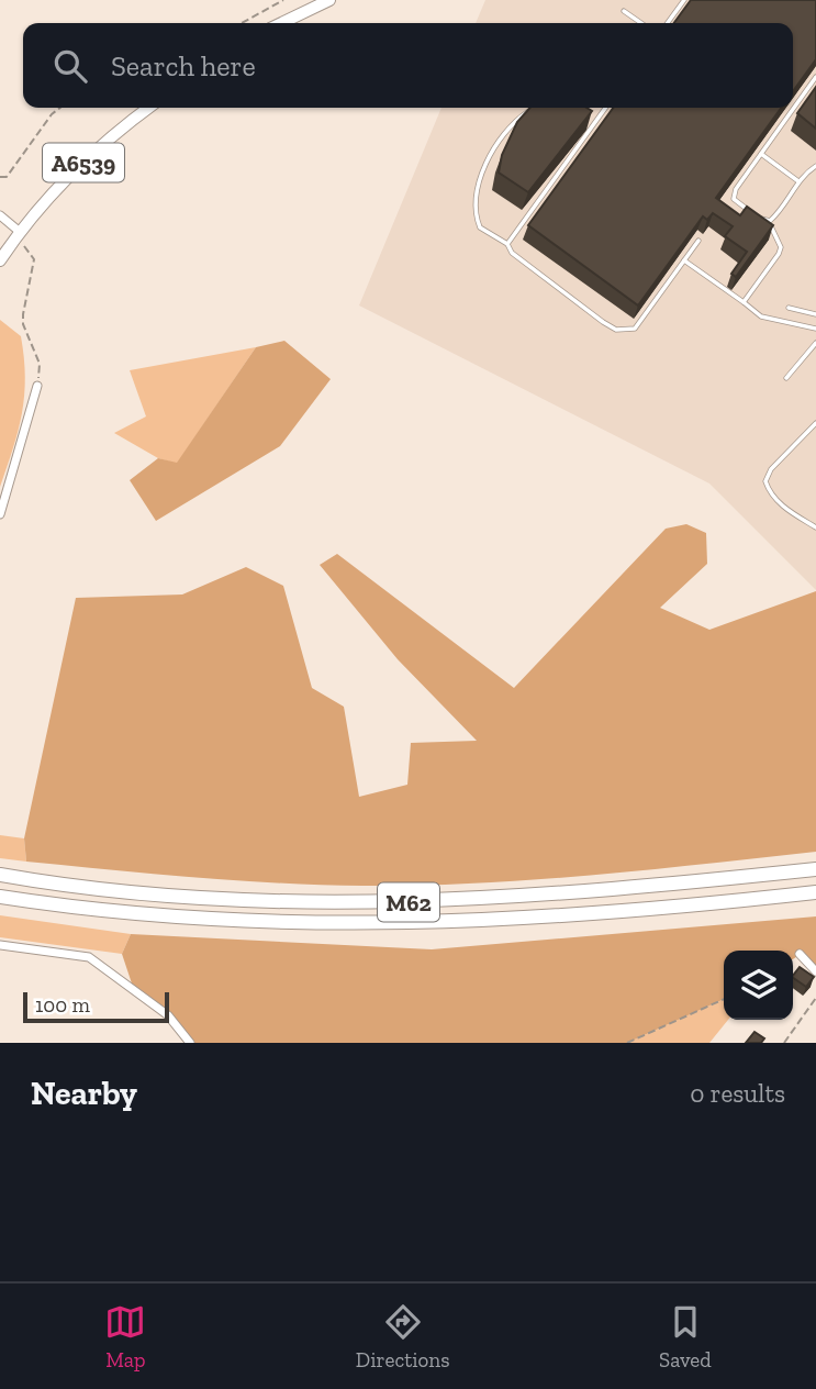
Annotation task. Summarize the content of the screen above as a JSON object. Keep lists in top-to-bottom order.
{
  "streets": {
    "highway": ["M62"],
    "main road": ["A6539"]
  },
  "scale_bar": "100 m",
  "page": {
    "search": "Search here",
    "scale": "100 m",
    "heading": ["Nearby", "0 results"],
    "nav": ["Map", "Directions", "Saved"]
  }
}
